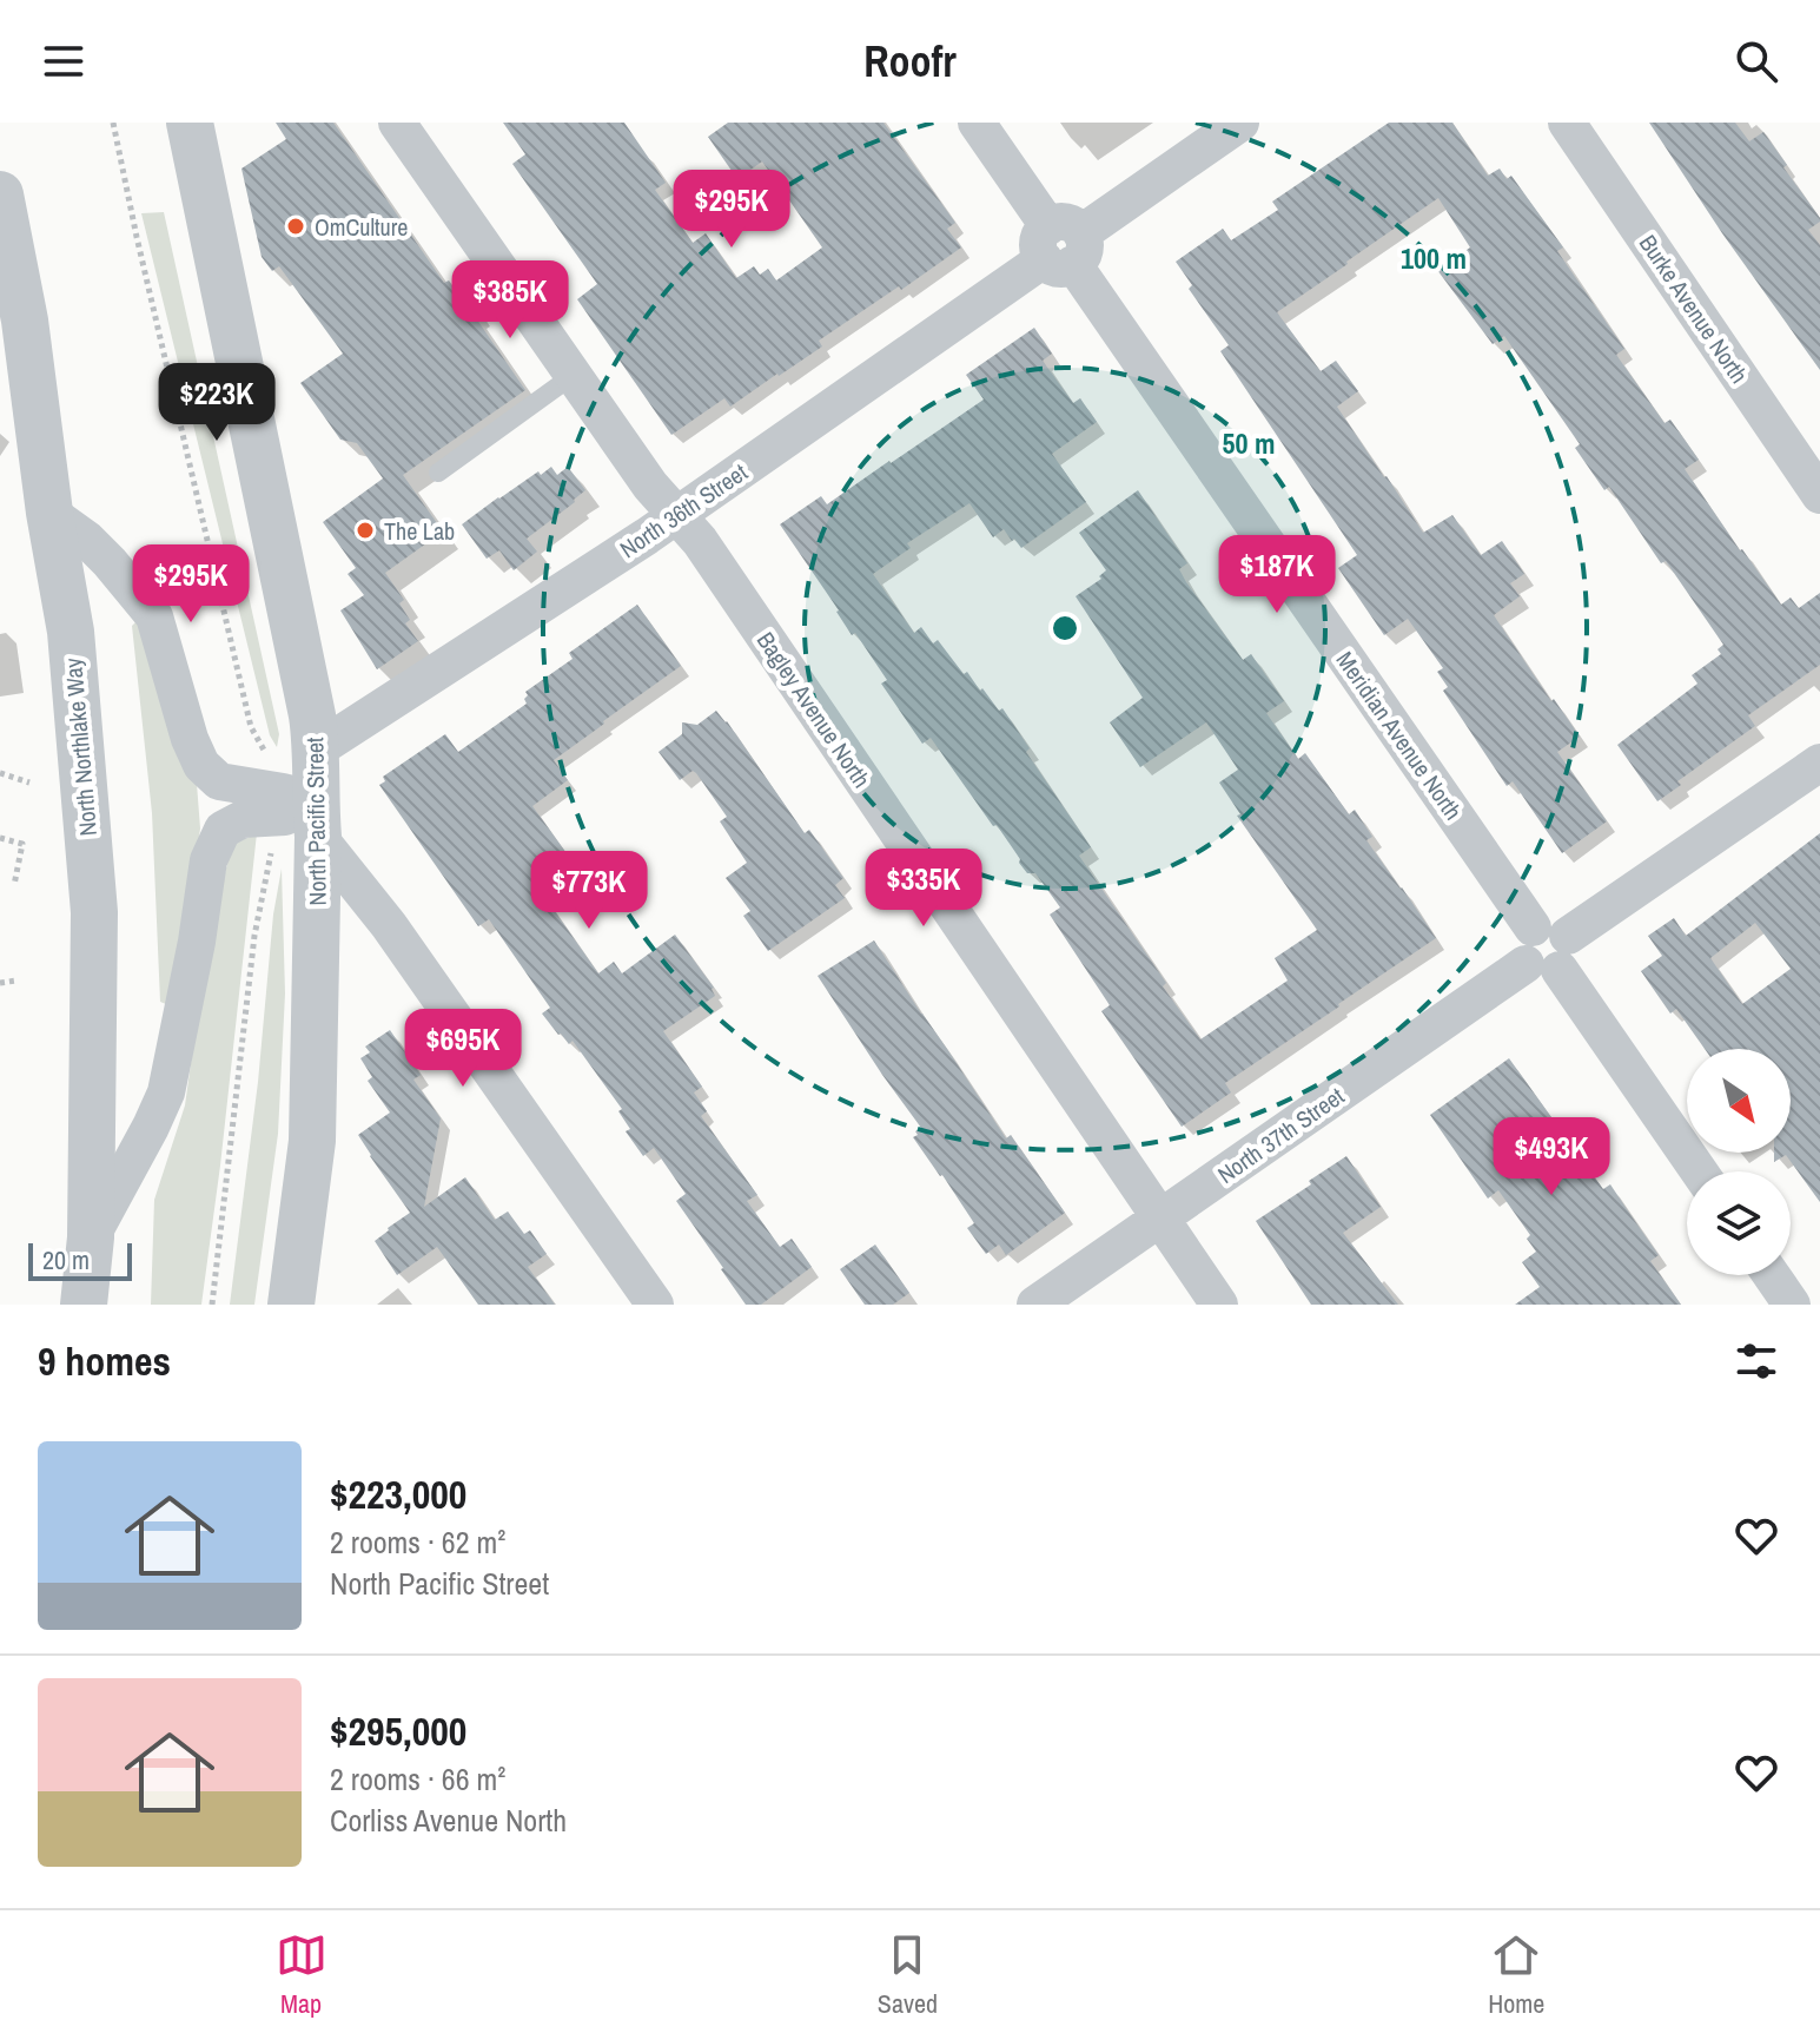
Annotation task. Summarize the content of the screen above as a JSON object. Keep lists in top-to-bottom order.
{
  "streets": {
    "street": [
      "Burke Avenue North",
      "North 36th Street",
      "Bagley Avenue North",
      "Meridian Avenue North",
      "North Northlake Way",
      "North Pacific Street",
      "North 37th Street"
    ]
  },
  "crossings": [
    ["North 36th Street", "Bagley Avenue North"],
    ["North 36th Street", "Meridian Avenue North"],
    ["North 36th Street", "North Pacific Street"],
    ["Bagley Avenue North", "North 37th Street"],
    ["Meridian Avenue North", "North 37th Street"]
  ],
  "places": ["OmCulture", "The Lab"],
  "scale_bar": "20 m",
  "north": "bottom right",
  "page": {
    "header": "Roofr",
    "price": [
      "$295K",
      "$385K",
      "$223K",
      "$187K",
      "$295K",
      "$335K",
      "$773K",
      "$695K",
      "$493K"
    ],
    "scale": "20 m",
    "heading": "9 homes",
    "list": [
      {
        "name": "$223,000",
        "note": "2 rooms · 62 m² · North Pacific Street"
      },
      {
        "name": "$295,000",
        "note": "2 rooms · 66 m² · Corliss Avenue North"
      }
    ],
    "tabs": ["Map", "Saved", "Home"]
  },
  "rings": ["100 m", "50 m"]
}
